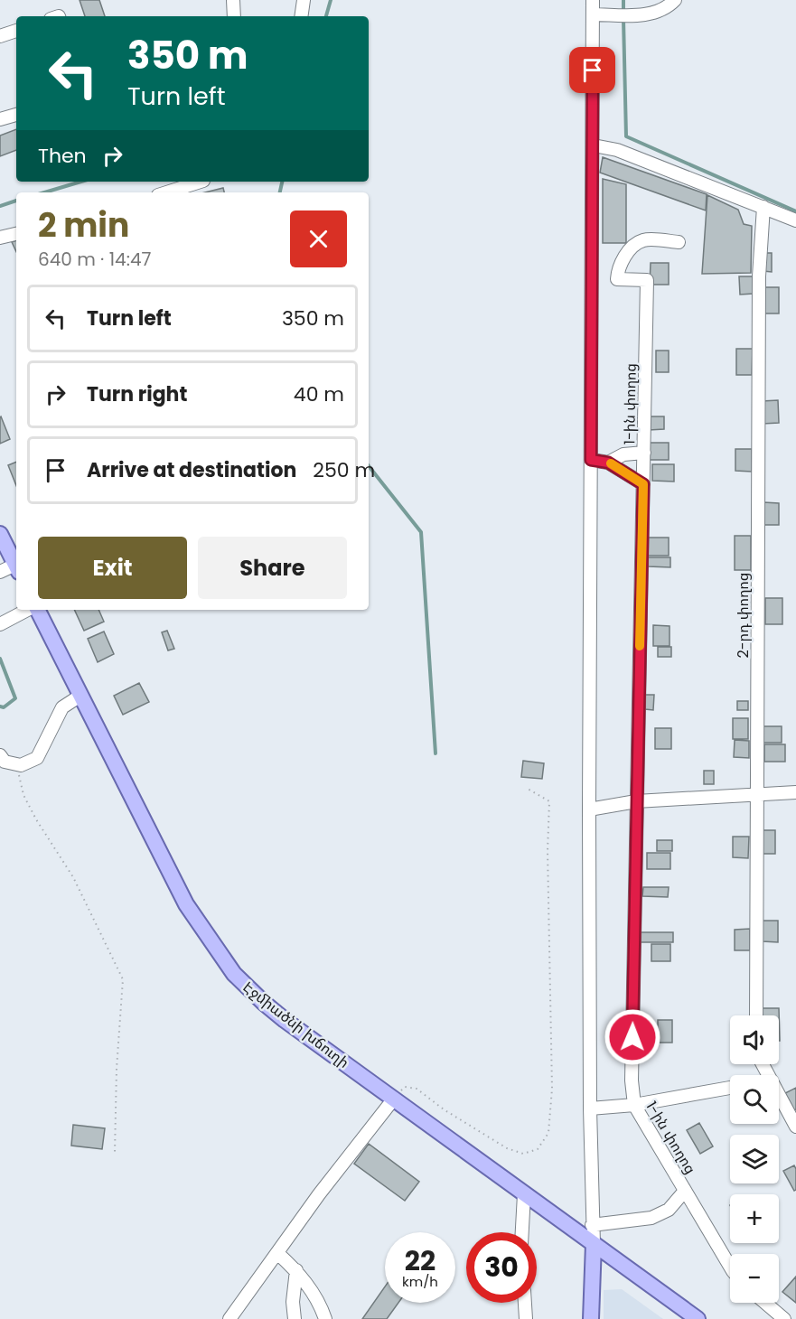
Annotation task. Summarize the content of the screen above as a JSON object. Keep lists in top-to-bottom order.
{
  "streets": {
    "main road": ["Էջմիածնի խճուղի"],
    "street": ["1-ին փողոց", "2-րդ փողոց"]
  },
  "page": {
    "turn": ["350 m", "Turn left"],
    "then": "Then",
    "heading": ["2 min", "640 m · 14:47"],
    "list": [
      {
        "name": "Turn left",
        "value": "350 m"
      },
      {
        "name": "Turn right",
        "value": "40 m"
      },
      {
        "name": "Arrive at destination",
        "value": "250 m"
      }
    ],
    "buttons": ["Exit", "Share"],
    "map_buttons": ["+", "−"],
    "speed": "22 km/h",
    "limit": "30"
  }
}
